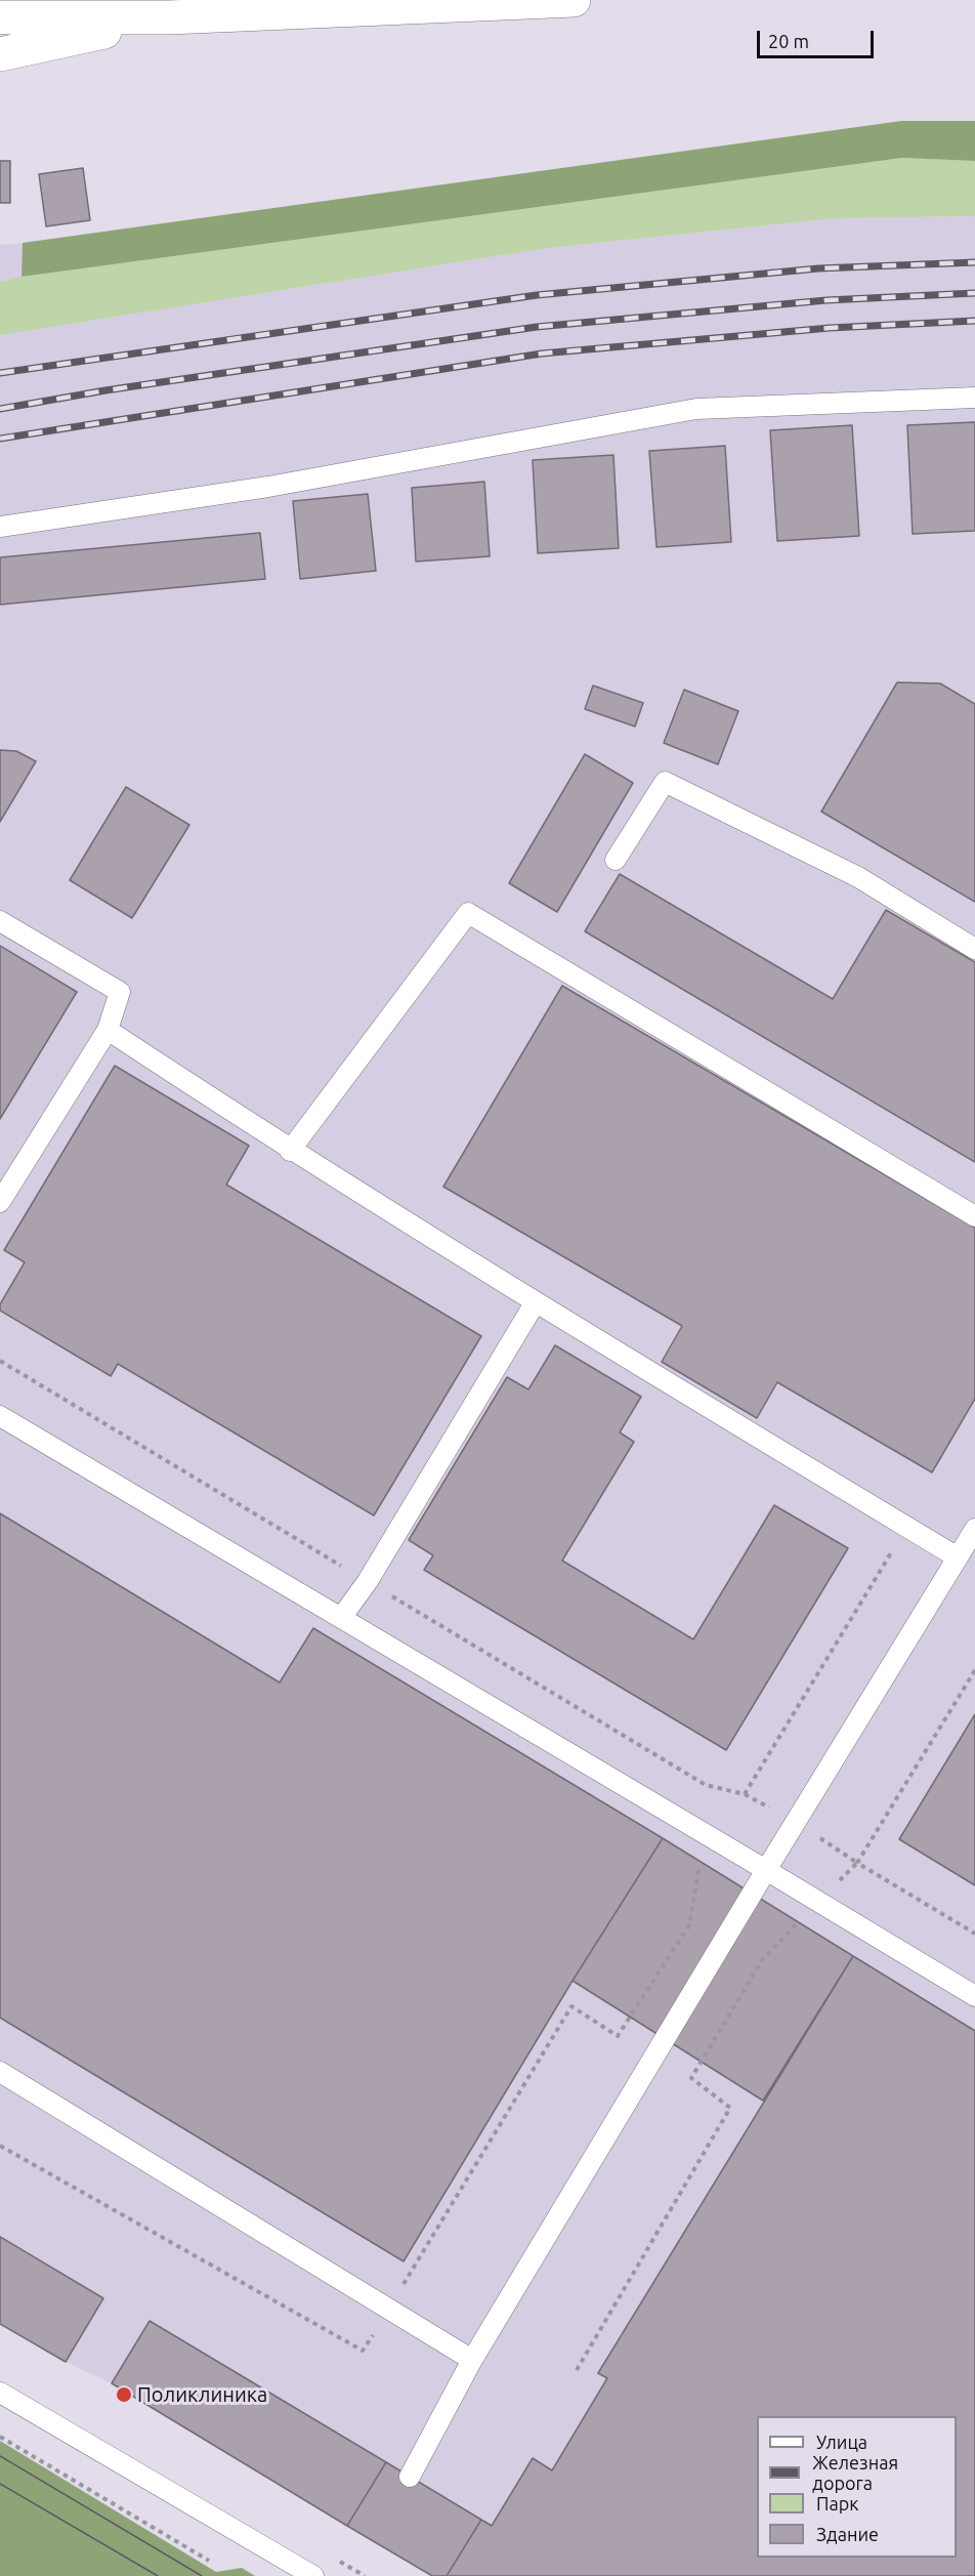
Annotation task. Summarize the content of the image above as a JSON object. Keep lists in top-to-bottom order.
{
  "places": ["Поликлиника"],
  "legend": [
    "Улица",
    "Железная дорога",
    "Парк",
    "Здание"
  ],
  "scale_bar": "20 m"
}
